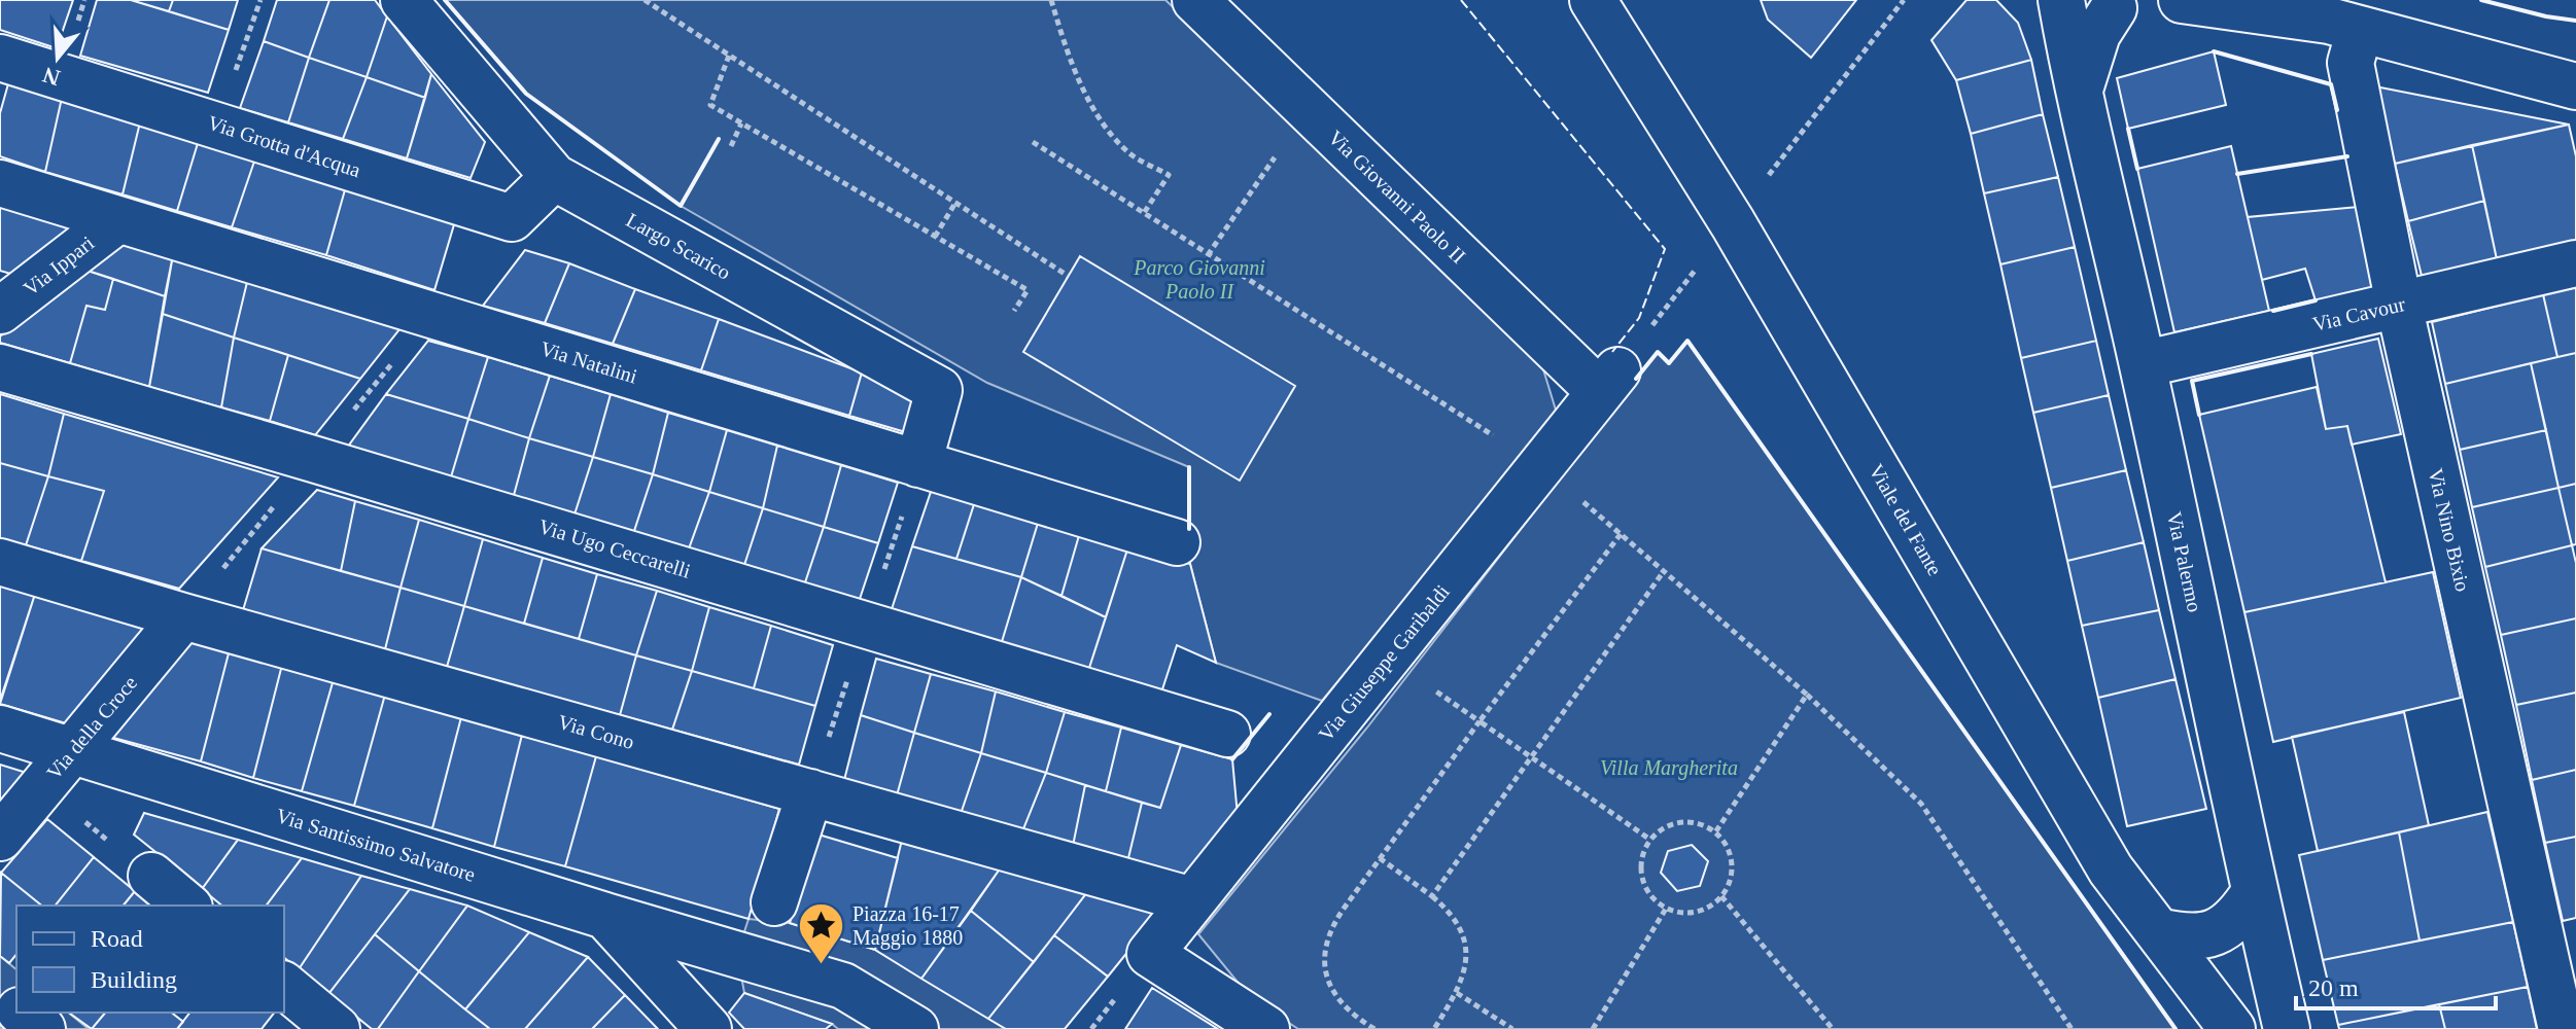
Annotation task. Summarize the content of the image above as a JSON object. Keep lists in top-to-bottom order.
{
  "streets": {
    "street": [
      "Via Grotta d'Acqua",
      "Via Giovanni Paolo II",
      "Largo Scarico",
      "Via Ippari",
      "Via Cavour",
      "Via Natalini",
      "Viale del Fante",
      "Via Nino Bixio",
      "Via Ugo Ceccarelli",
      "Via Palermo",
      "Via Giuseppe Garibaldi",
      "Via della Croce",
      "Via Cono",
      "Via Santissimo Salvatore"
    ]
  },
  "crossings": [
    ["Via Grotta d'Acqua", "Largo Scarico"],
    ["Via Giovanni Paolo II", "Via Giuseppe Garibaldi"],
    ["Largo Scarico", "Via Natalini"],
    ["Via Ippari", "Via Natalini"],
    ["Via Cavour", "Via Nino Bixio"],
    ["Via Cavour", "Via Palermo"],
    ["Via Giuseppe Garibaldi", "Via Cono"],
    ["Via della Croce", "Via Cono"],
    ["Via della Croce", "Via Santissimo Salvatore"]
  ],
  "parks": ["Parco Giovanni Paolo II", "Villa Margherita"],
  "places": {
    "place": ["Piazza 16-17 Maggio 1880"]
  },
  "legend": ["Road", "Building"],
  "scale_bar": "20 m",
  "north": "bottom"
}
